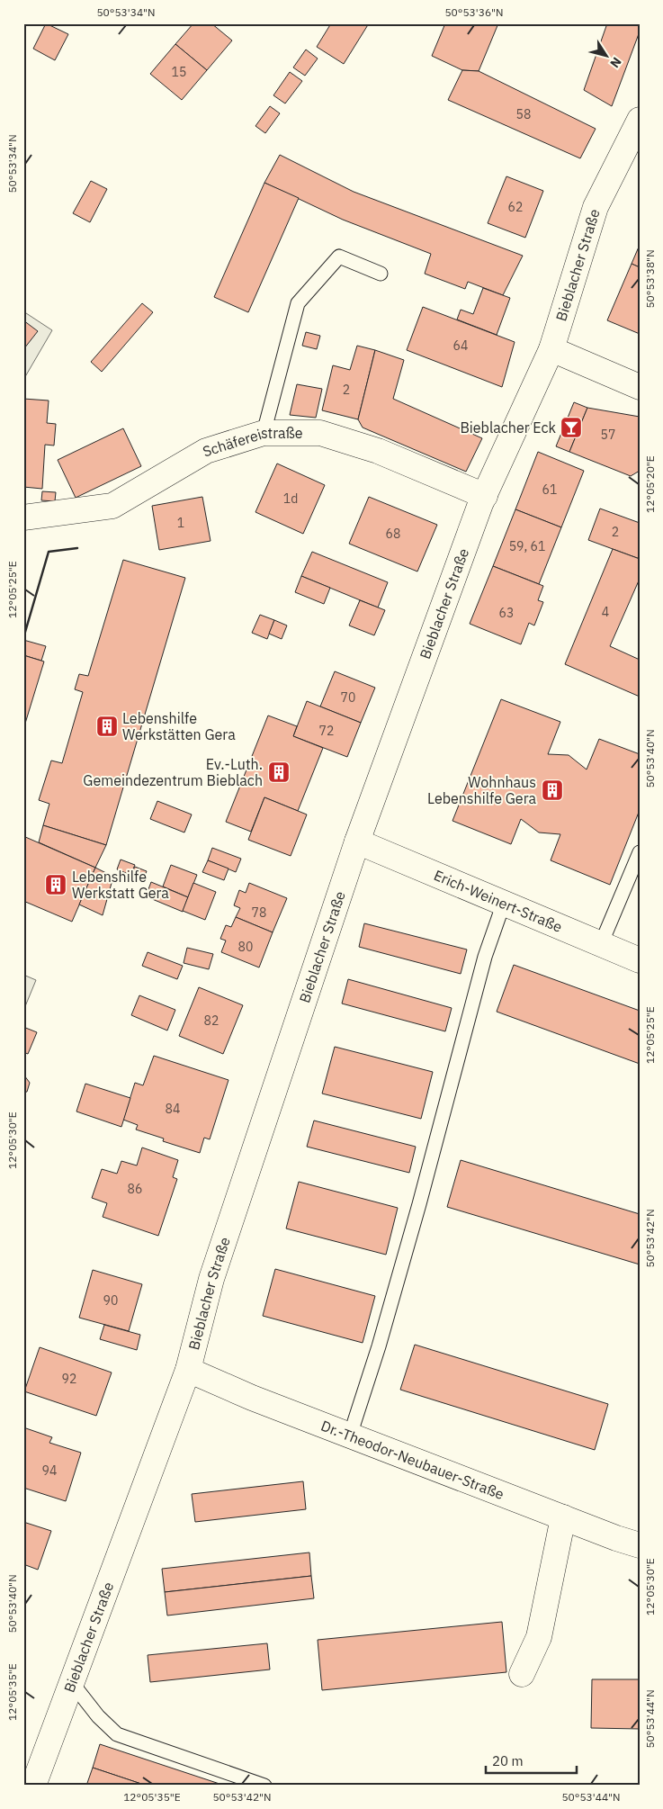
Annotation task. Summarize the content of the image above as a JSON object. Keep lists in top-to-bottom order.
{
  "streets": {
    "street": [
      "Bieblacher Straße",
      "Schäfereistraße",
      "Erich-Weinert-Straße",
      "Dr.-Theodor-Neubauer-Straße"
    ]
  },
  "crossings": [
    ["Bieblacher Straße", "Schäfereistraße"],
    ["Bieblacher Straße", "Erich-Weinert-Straße"],
    ["Bieblacher Straße", "Dr.-Theodor-Neubauer-Straße"]
  ],
  "places": {
    "bar": ["Bieblacher Eck"],
    "building": [
      "Lebenshilfe Werkstätten Gera",
      "Ev.-Luth. Gemeindezentrum Bieblach",
      "Wohnhaus Lebenshilfe Gera",
      "Lebenshilfe Werkstatt Gera"
    ]
  },
  "house_numbers": [
    "15",
    "58",
    "62",
    "64",
    "2",
    "57",
    "61",
    "1d",
    "1",
    "2",
    "68",
    "59, 61",
    "4",
    "63",
    "70",
    "72",
    "78",
    "80",
    "82",
    "84",
    "86",
    "90",
    "92",
    "94"
  ],
  "scale_bar": "20 m",
  "north": "bottom right",
  "coordinates": [
    "50°53'34\"N",
    "50°53'36\"N",
    "50°53'38\"N",
    "12°05'20\"E",
    "12°05'25\"E",
    "50°53'40\"N",
    "12°05'30\"E",
    "50°53'42\"N",
    "12°05'35\"E",
    "50°53'44\"N"
  ]
}
